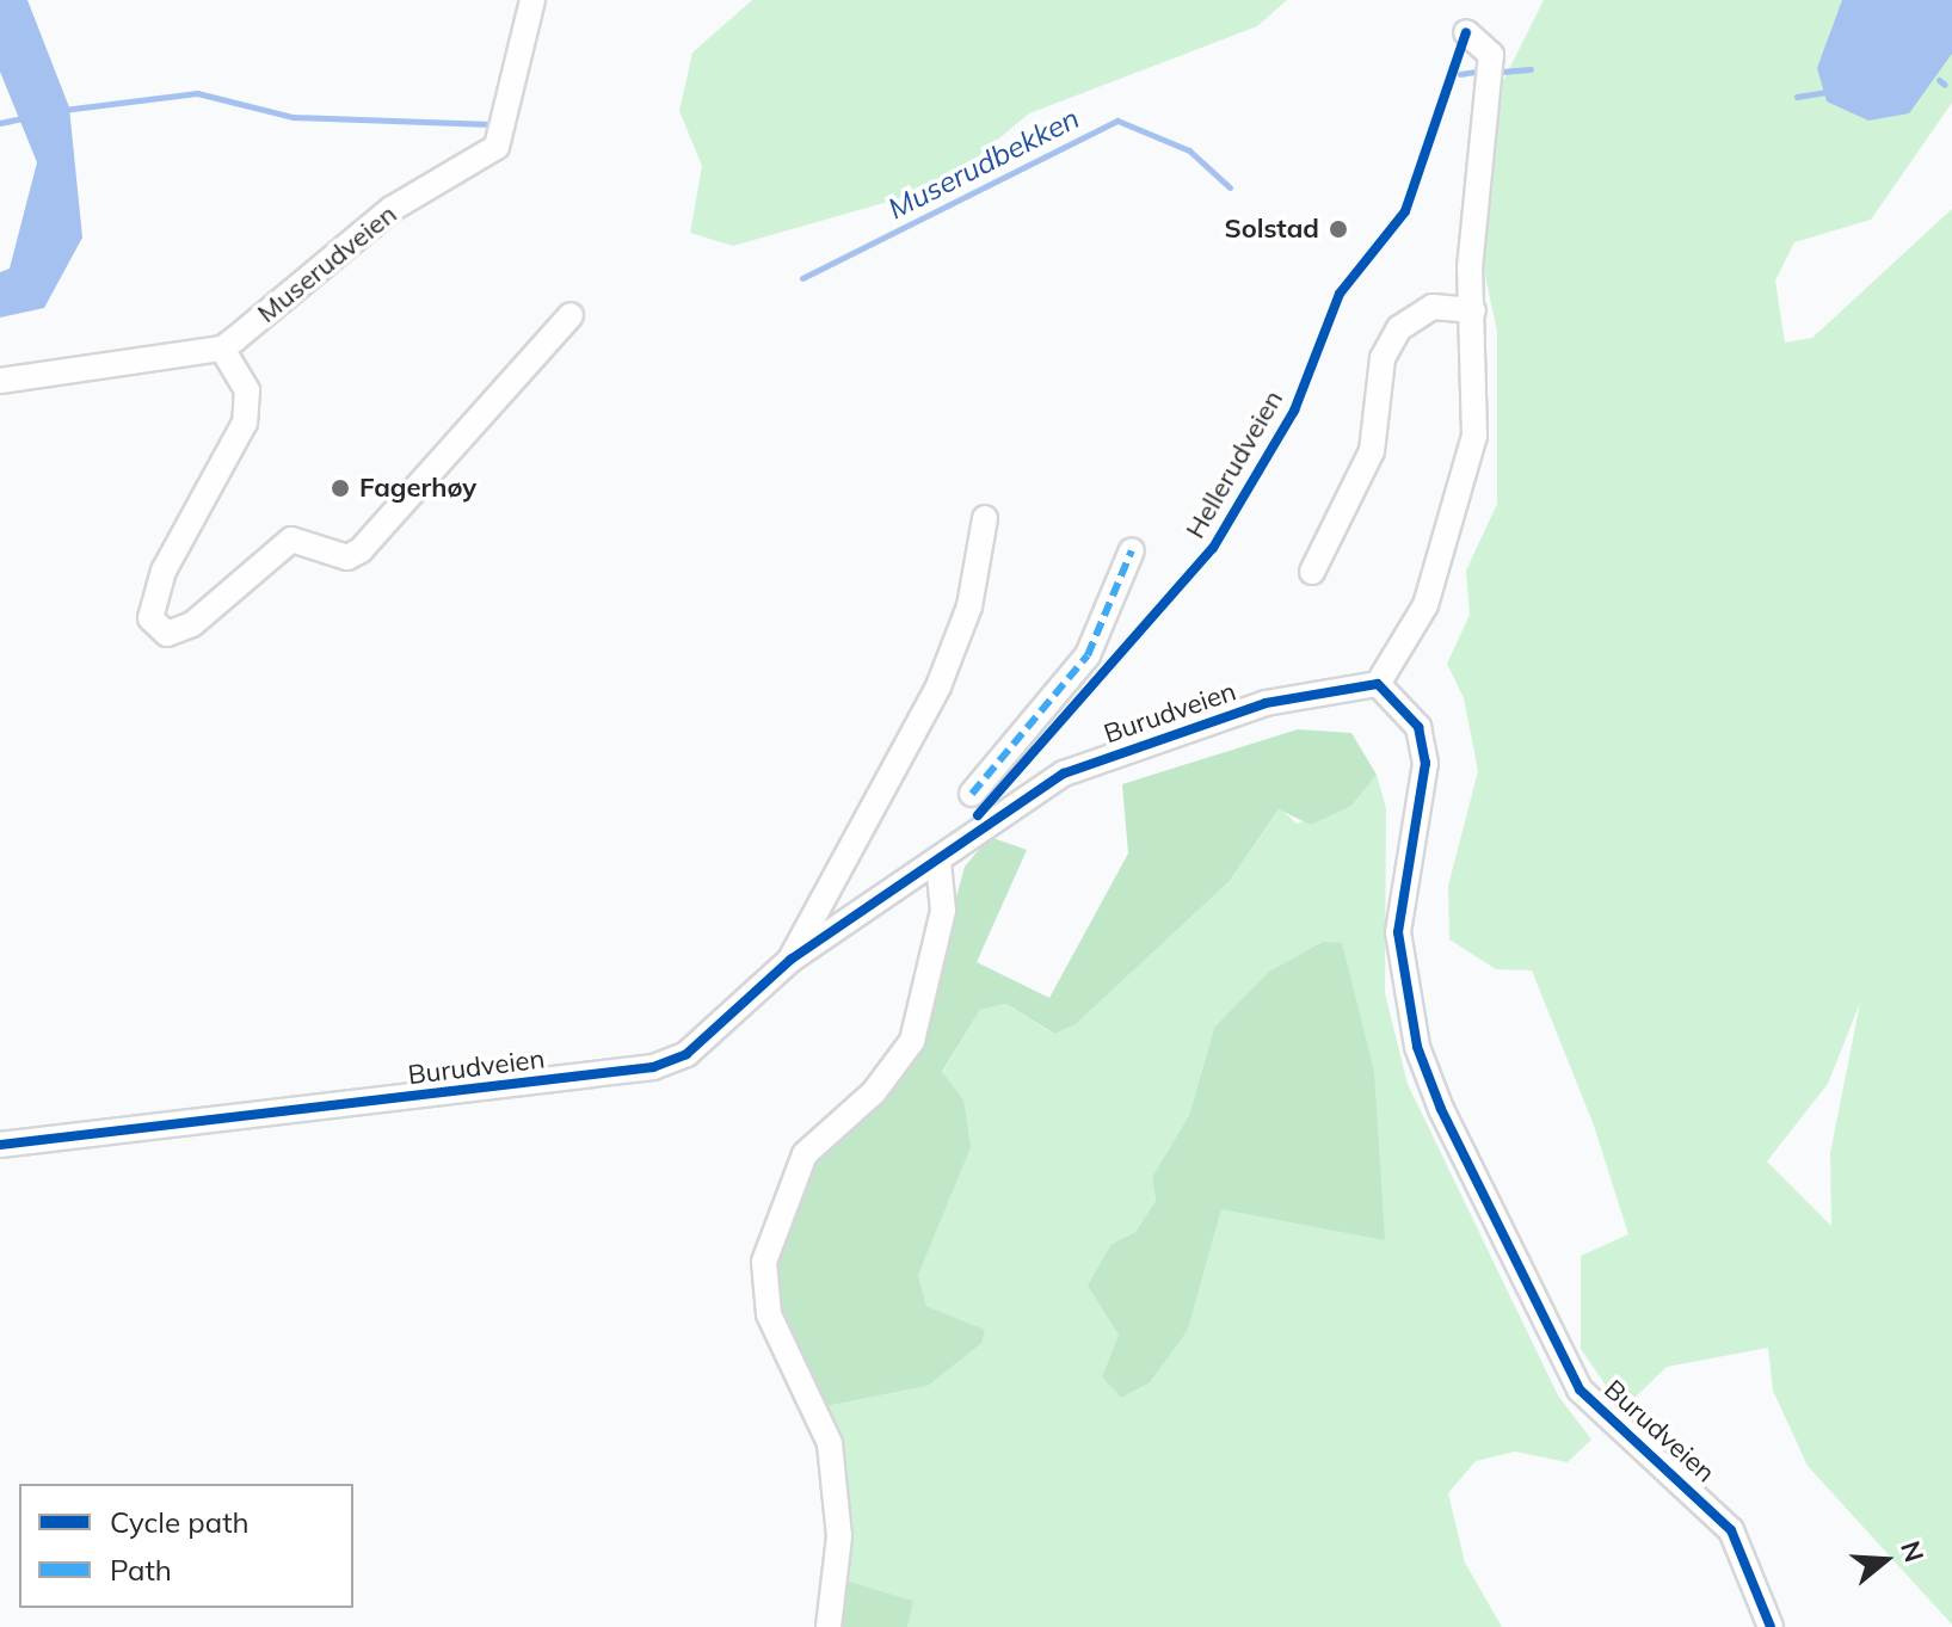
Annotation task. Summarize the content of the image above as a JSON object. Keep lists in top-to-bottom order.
{
  "streets": {
    "street": ["Muserudveien", "Burudveien"],
    "cycle path": ["Hellerudveien"]
  },
  "water": ["Muserudbekken"],
  "places": ["Solstad", "Fagerhøy"],
  "legend": ["Cycle path", "Path"],
  "north": "right"
}
